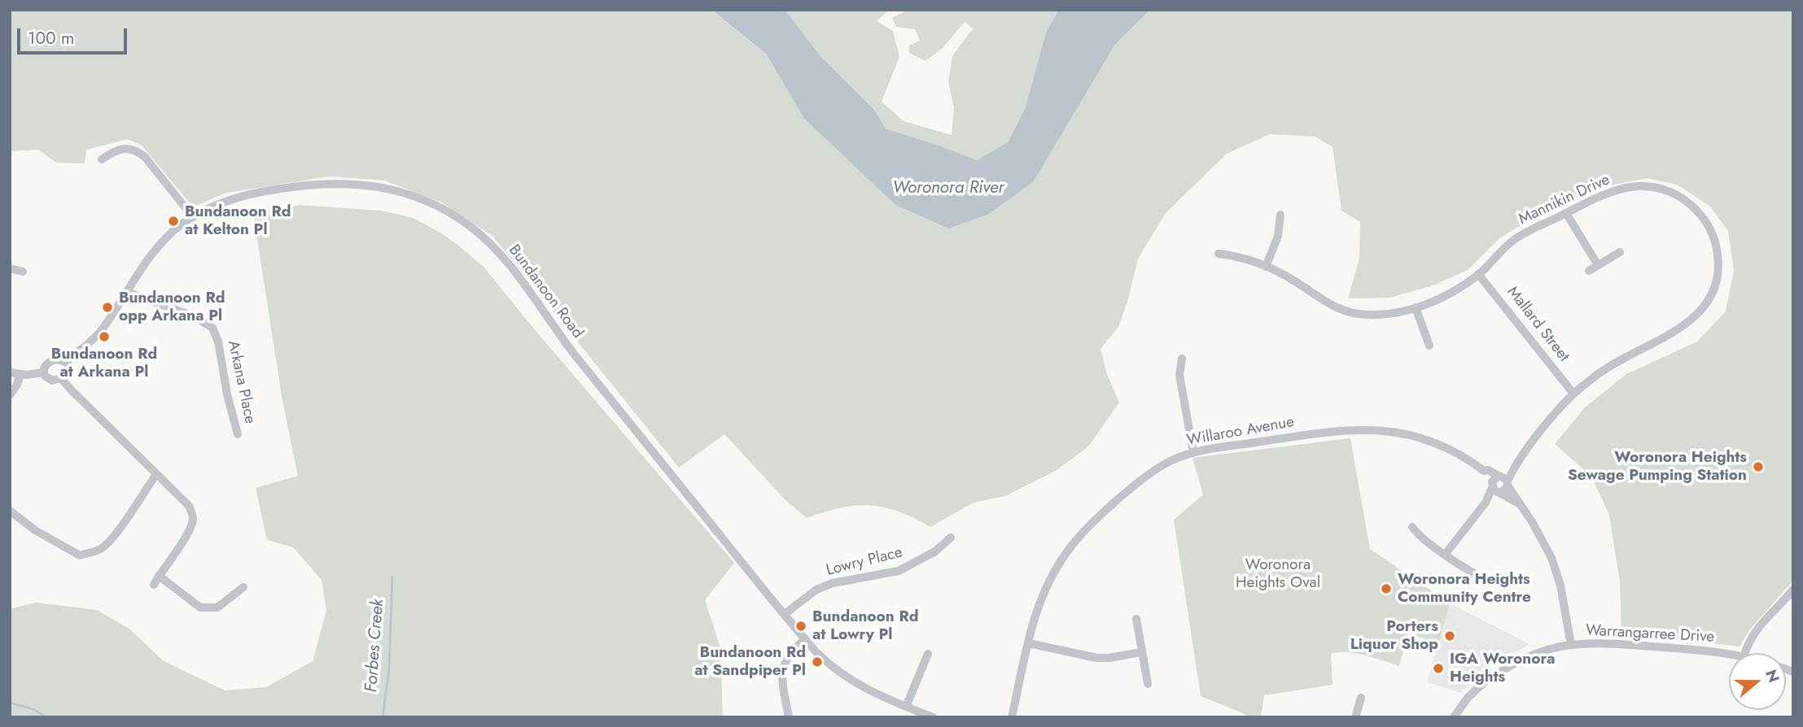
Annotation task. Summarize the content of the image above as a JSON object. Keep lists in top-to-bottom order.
{
  "streets": {
    "street": [
      "Mannikin Drive",
      "Bundanoon Road",
      "Mallard Street",
      "Arkana Place",
      "Willaroo Avenue",
      "Lowry Place",
      "Warrangarree Drive"
    ]
  },
  "crossings": [
    ["Mannikin Drive", "Mallard Street"],
    ["Mannikin Drive", "Willaroo Avenue"],
    ["Bundanoon Road", "Arkana Place"],
    ["Bundanoon Road", "Lowry Place"],
    ["Willaroo Avenue", "Warrangarree Drive"]
  ],
  "water": ["Woronora River", "Forbes Creek"],
  "parks": ["Woronora Heights Oval"],
  "places": [
    "Bundanoon Rd at Kelton Pl",
    "Bundanoon Rd opp Arkana Pl",
    "Bundanoon Rd at Arkana Pl",
    "Woronora Heights Sewage Pumping Station",
    "Woronora Heights Community Centre",
    "Bundanoon Rd at Lowry Pl",
    "Porters Liquor Shop",
    "Bundanoon Rd at Sandpiper Pl",
    "IGA Woronora Heights"
  ],
  "scale_bar": "100 m",
  "north": "right"
}
